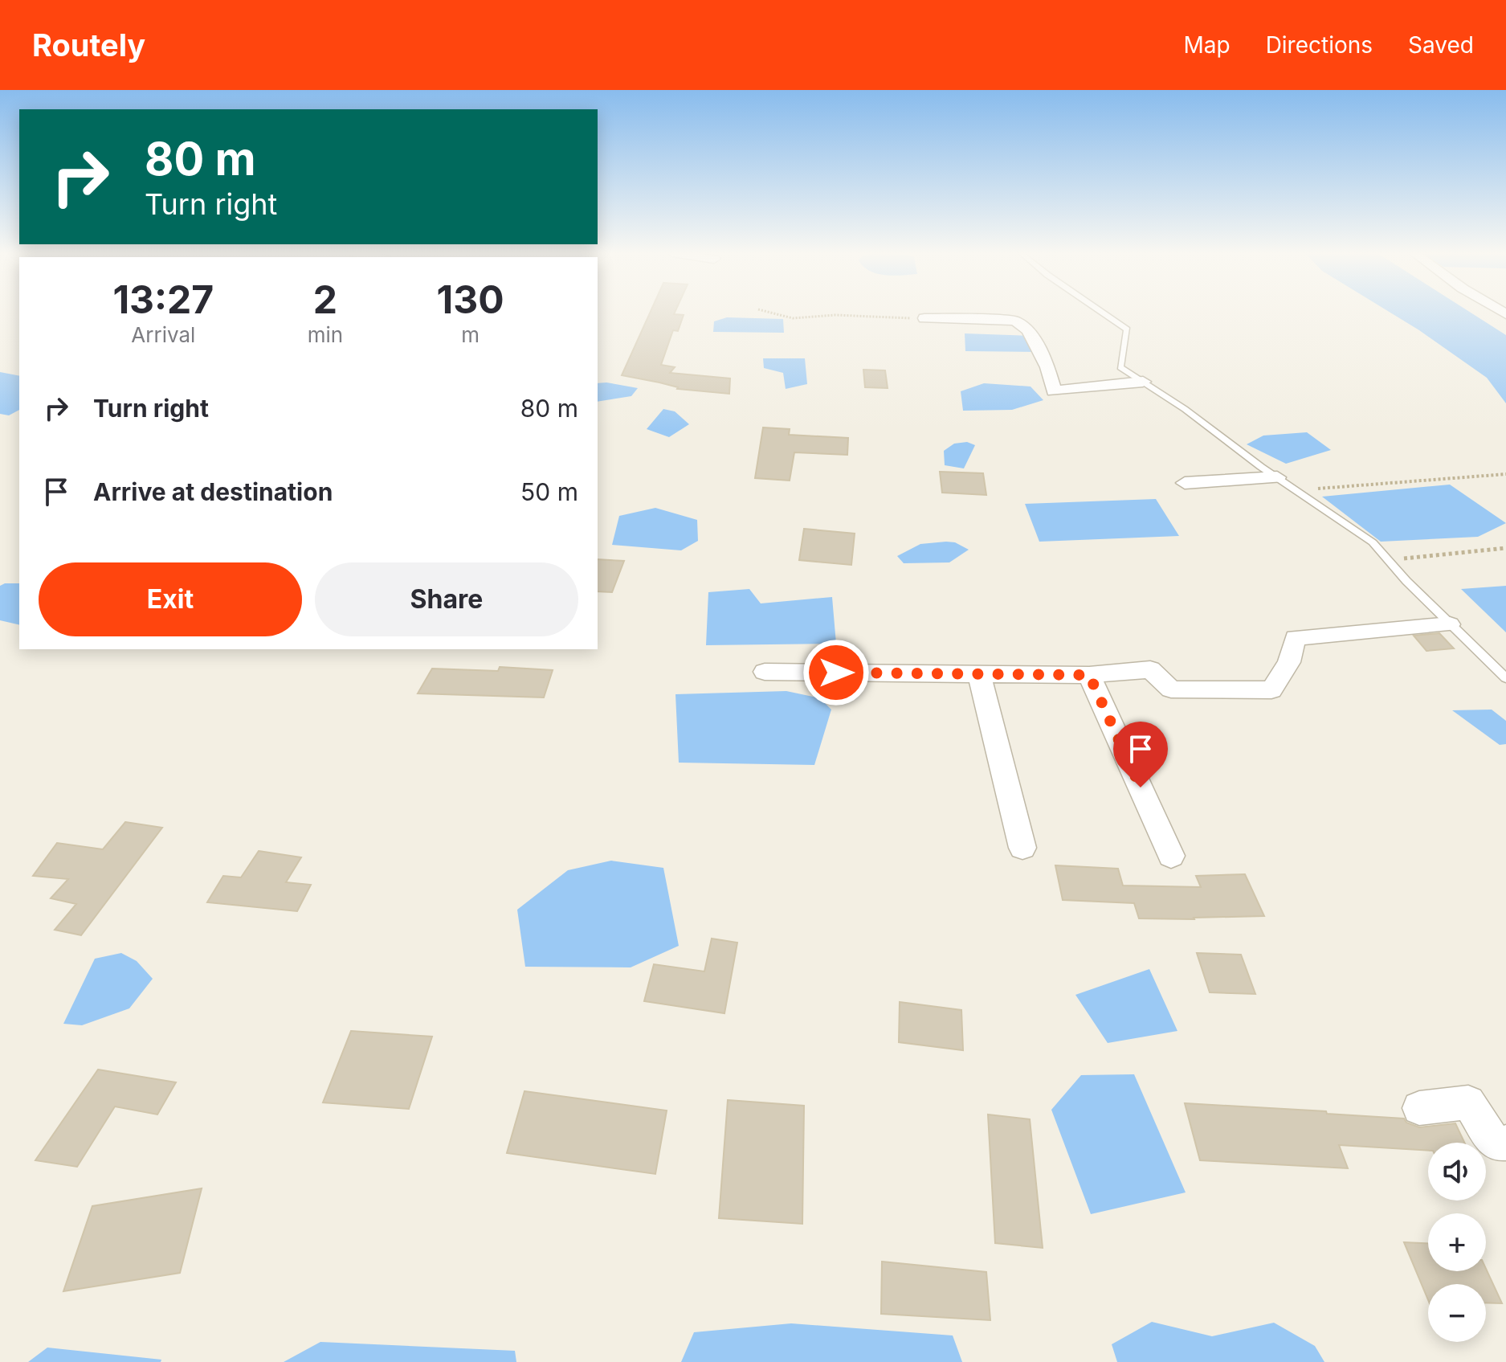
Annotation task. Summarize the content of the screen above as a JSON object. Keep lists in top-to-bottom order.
{
  "page": {
    "header": "Routely",
    "nav": ["Map", "Directions", "Saved"],
    "turn": ["80 m", "Turn right"],
    "eta": [
      "13:27",
      "Arrival",
      "2",
      "min",
      "130",
      "m"
    ],
    "list": [
      {
        "name": "Turn right",
        "value": "80 m"
      },
      {
        "name": "Arrive at destination",
        "value": "50 m"
      }
    ],
    "buttons": ["Exit", "Share"],
    "map_buttons": ["+", "−"]
  }
}
